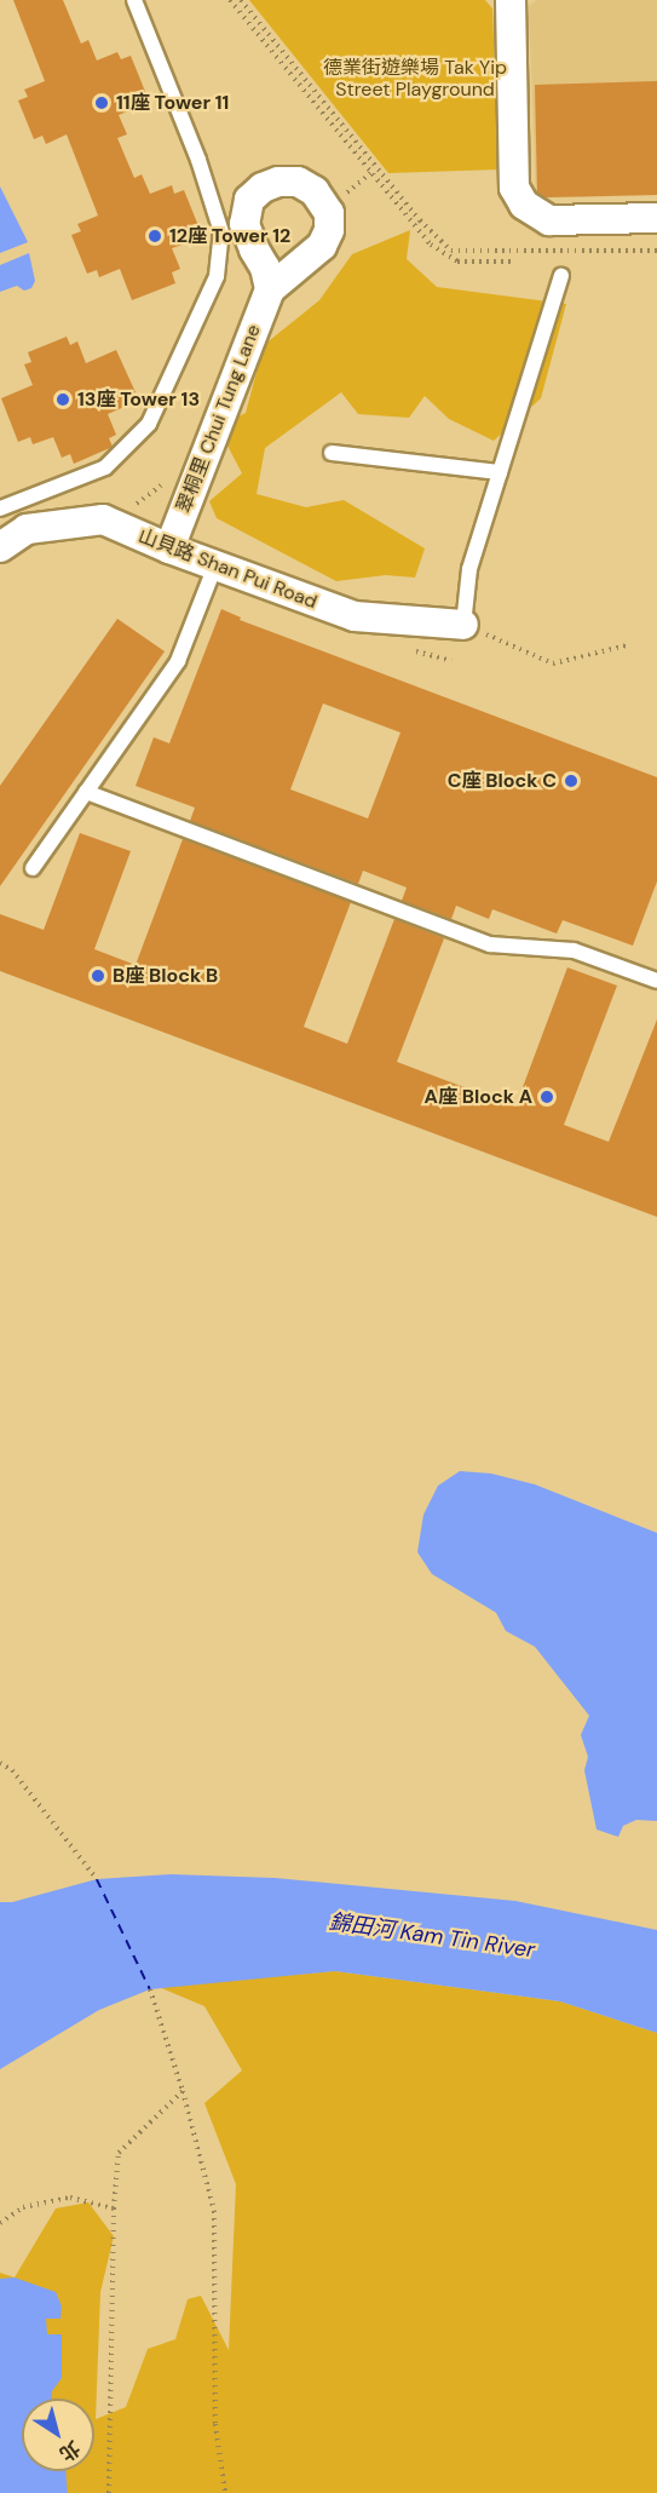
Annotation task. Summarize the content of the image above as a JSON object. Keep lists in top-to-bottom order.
{
  "streets": {
    "street": ["翠桐里 Chui Tung Lane", "山貝路 Shan Pui Road"]
  },
  "crossings": [
    ["翠桐里 Chui Tung Lane", "山貝路 Shan Pui Road"]
  ],
  "water": ["錦田河 Kam Tin River"],
  "parks": ["德業街遊樂場 Tak Yip Street Playground"],
  "places": [
    "11座 Tower 11",
    "12座 Tower 12",
    "13座 Tower 13",
    "C座 Block C",
    "B座 Block B",
    "A座 Block A"
  ],
  "north": "bottom right"
}
